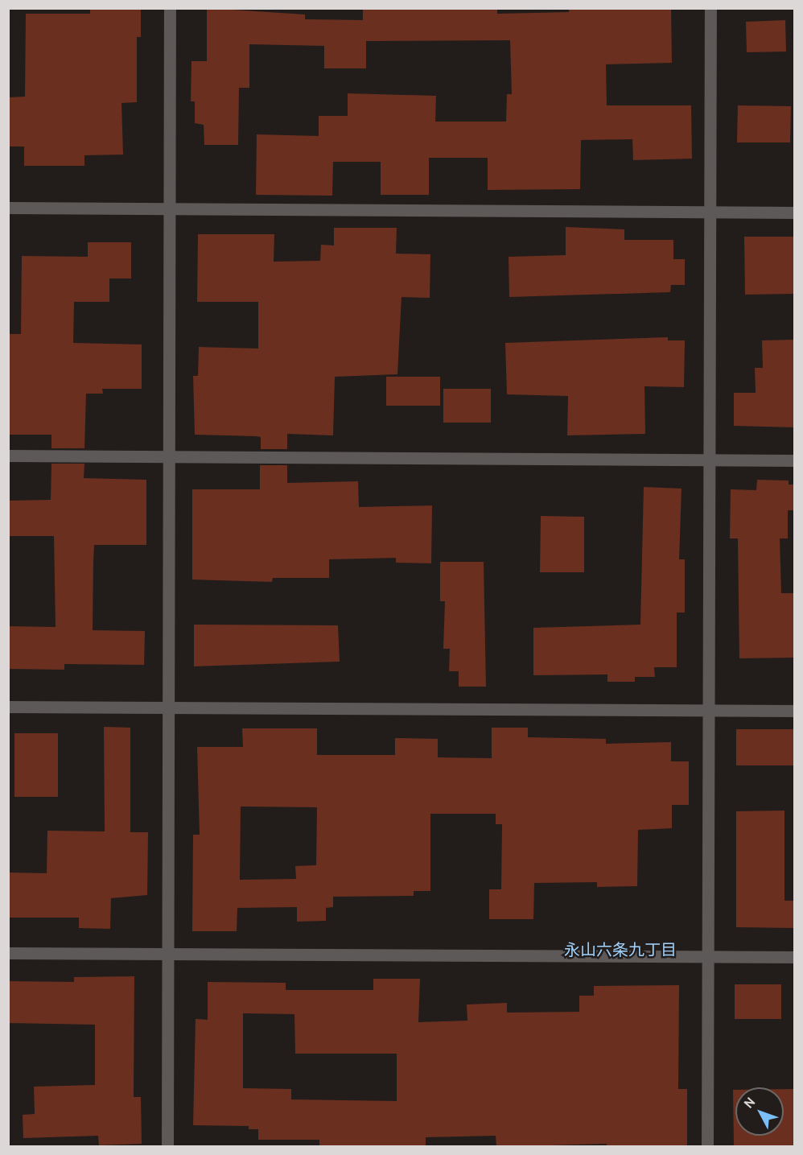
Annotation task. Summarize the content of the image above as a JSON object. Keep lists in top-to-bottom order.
{
  "districts": ["永山六条九丁目"],
  "north": "top left"
}
